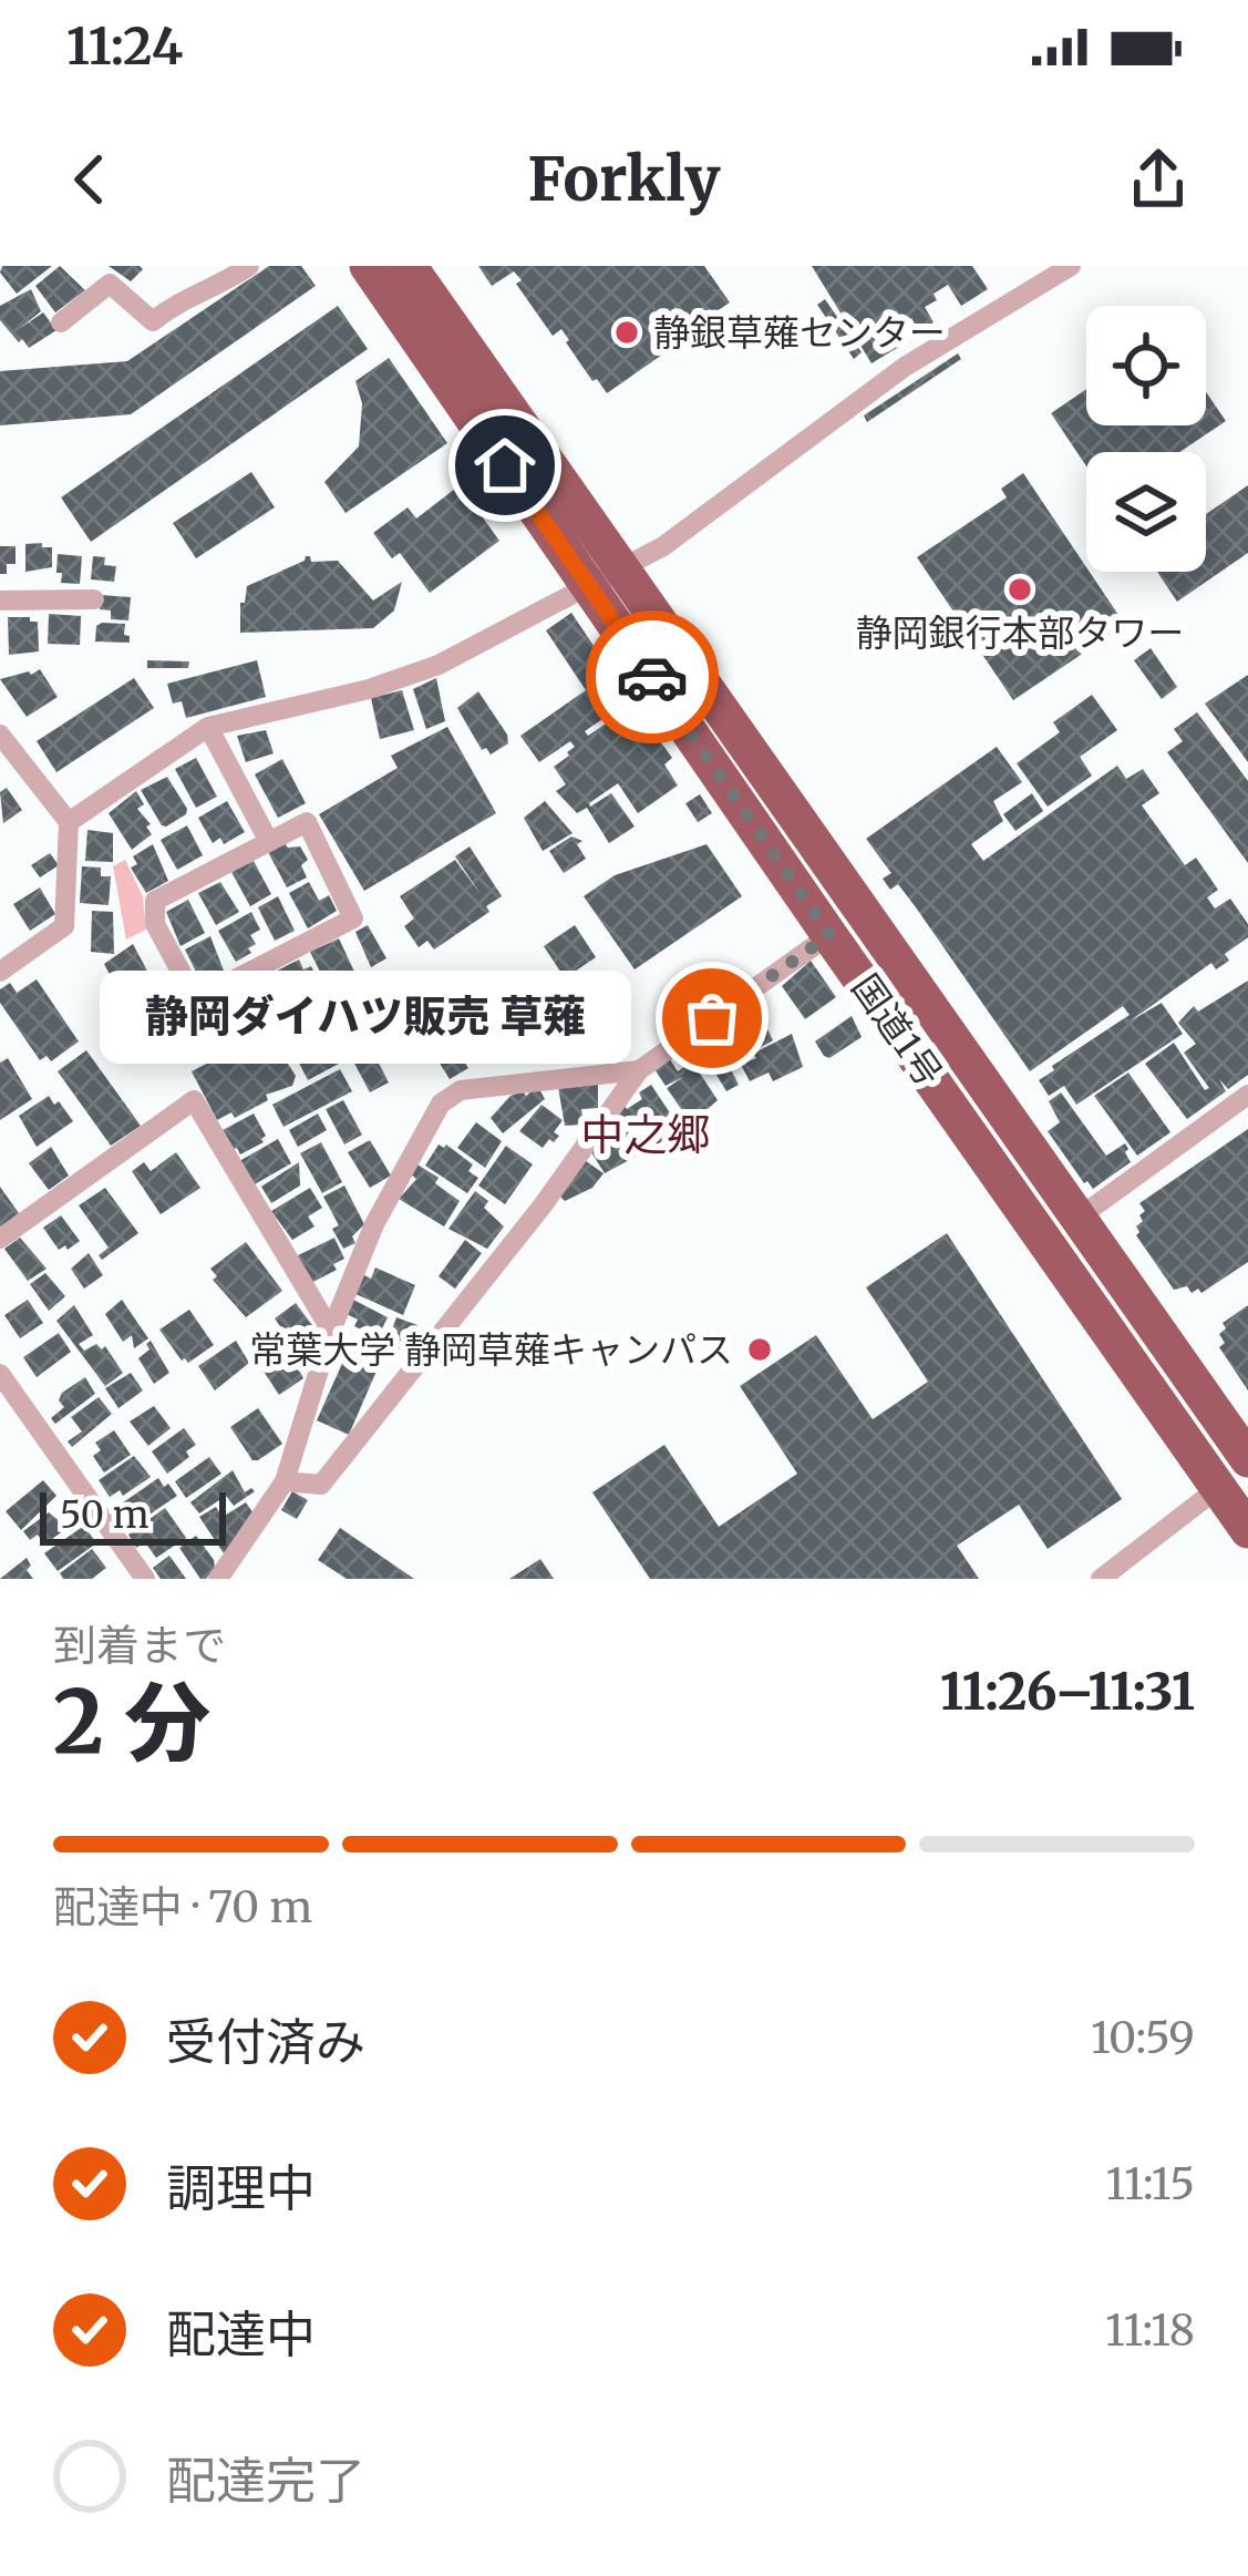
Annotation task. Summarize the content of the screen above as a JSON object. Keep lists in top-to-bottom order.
{
  "streets": {
    "highway": ["国道1号"]
  },
  "districts": ["中之郷"],
  "places": [
    "静銀草薙センター",
    "静岡銀行本部タワー",
    "静岡ダイハツ販売 草薙",
    "常葉大学 静岡草薙キャンパス"
  ],
  "scale_bar": "50 m",
  "page": {
    "status": "11:24",
    "header": "Forkly",
    "bubble": "静岡ダイハツ販売 草薙",
    "scale": "50 m",
    "heading": ["2 分", "到着まで", "11:26–11:31"],
    "bar": "配達中 · 70 m",
    "list": [
      ["受付済み", "10:59"],
      ["調理中", "11:15"],
      ["配達中", "11:18"],
      "配達完了"
    ]
  }
}
